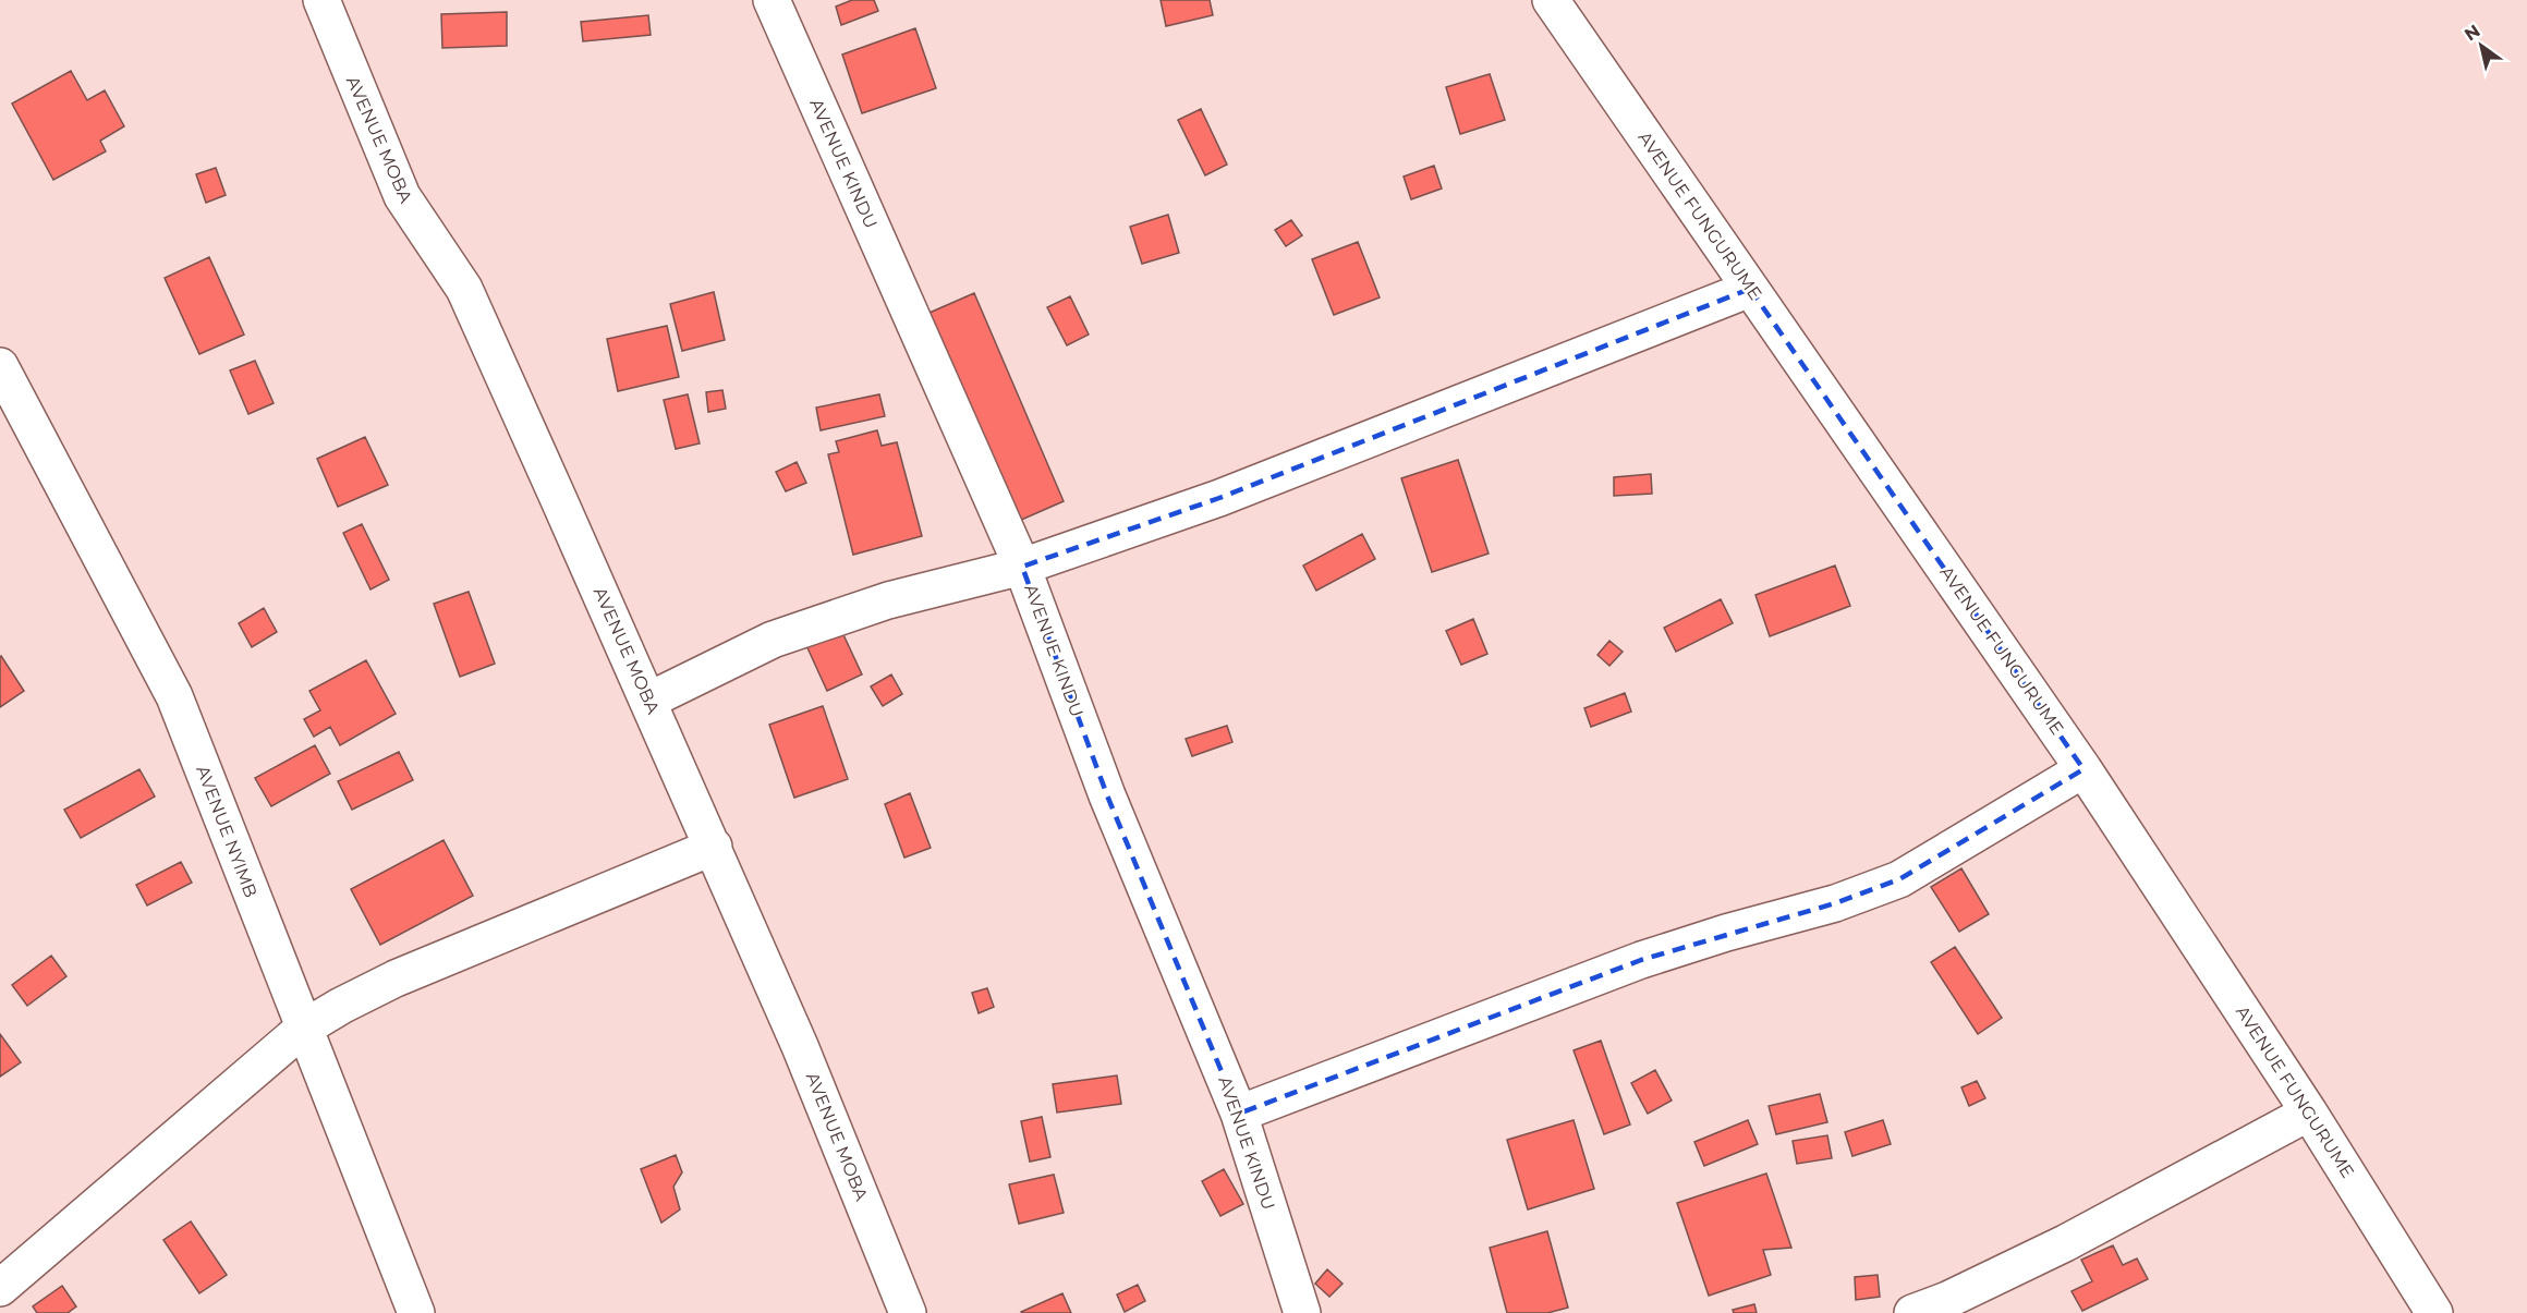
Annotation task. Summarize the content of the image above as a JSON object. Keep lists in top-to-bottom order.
{
  "streets": {
    "street": [
      "AVENUE MOBA",
      "AVENUE KINDU",
      "AVENUE FUNGURUME",
      "AVENUE NYIMB"
    ]
  },
  "north": "top left"
}
